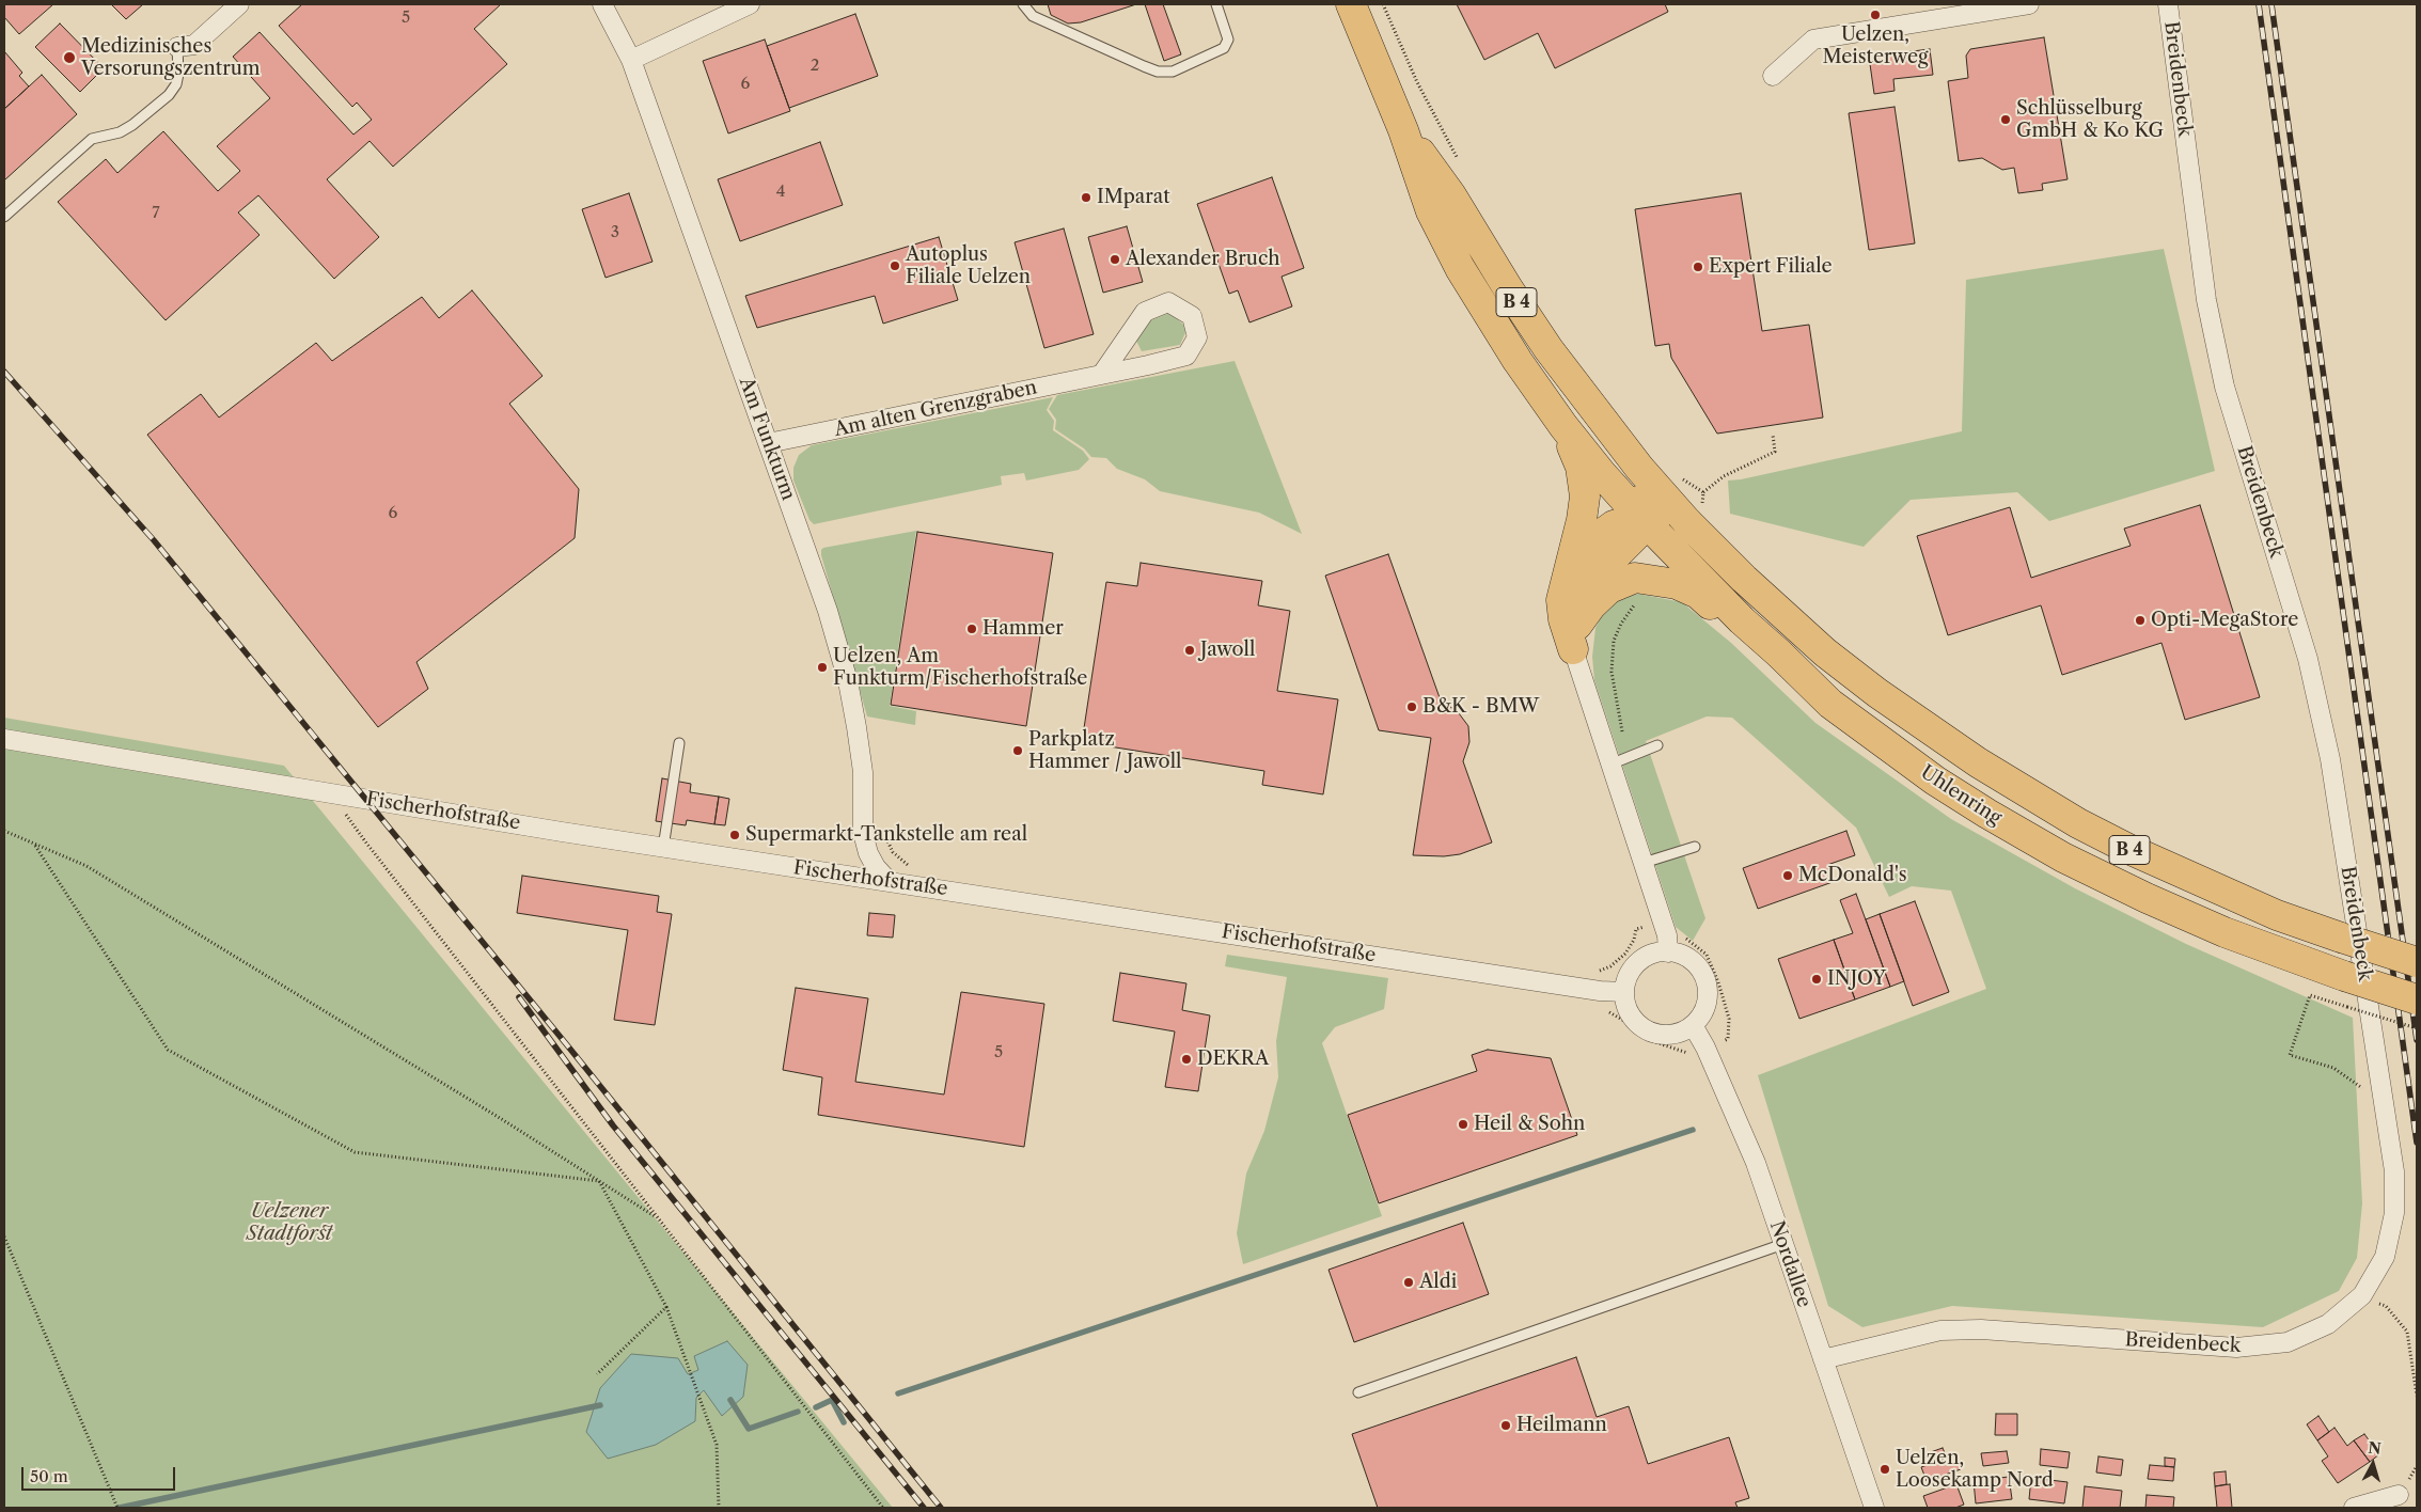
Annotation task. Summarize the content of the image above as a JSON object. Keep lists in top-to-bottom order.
{
  "streets": {
    "main road": ["B 4", "Uhlenring"],
    "street": [
      "Breidenbeck",
      "Am alten Grenzgraben",
      "Am Funkturm",
      "Fischerhofstraße",
      "Nordallee"
    ]
  },
  "crossings": [
    ["Breidenbeck", "Nordallee"],
    ["B 4", "Uhlenring"],
    ["Am alten Grenzgraben", "Am Funkturm"],
    ["Am Funkturm", "Fischerhofstraße"],
    ["Fischerhofstraße", "Nordallee"]
  ],
  "parks": ["Uelzener Stadtforst"],
  "places": [
    "Uelzen, Meisterweg",
    "Medizinisches Versorungszentrum",
    "Schlüsselburg GmbH & Ko KG",
    "IMparat",
    "Alexander Bruch",
    "Autoplus Filiale Uelzen",
    "Expert Filiale",
    "Opti-MegaStore",
    "Hammer",
    "Jawoll",
    "Uelzen, Am Funkturm/Fischerhofstraße",
    "B&K - BMW",
    "Parkplatz Hammer / Jawoll",
    "Supermarkt-Tankstelle am real",
    "McDonald's",
    "INJOY",
    "DEKRA",
    "Heil & Sohn",
    "Aldi",
    "Heilmann",
    "Uelzen, Loosekamp Nord"
  ],
  "house_numbers": [
    "5",
    "2",
    "6",
    "4",
    "7",
    "3",
    "6",
    "5"
  ],
  "scale_bar": "50 m",
  "north": "top"
}
